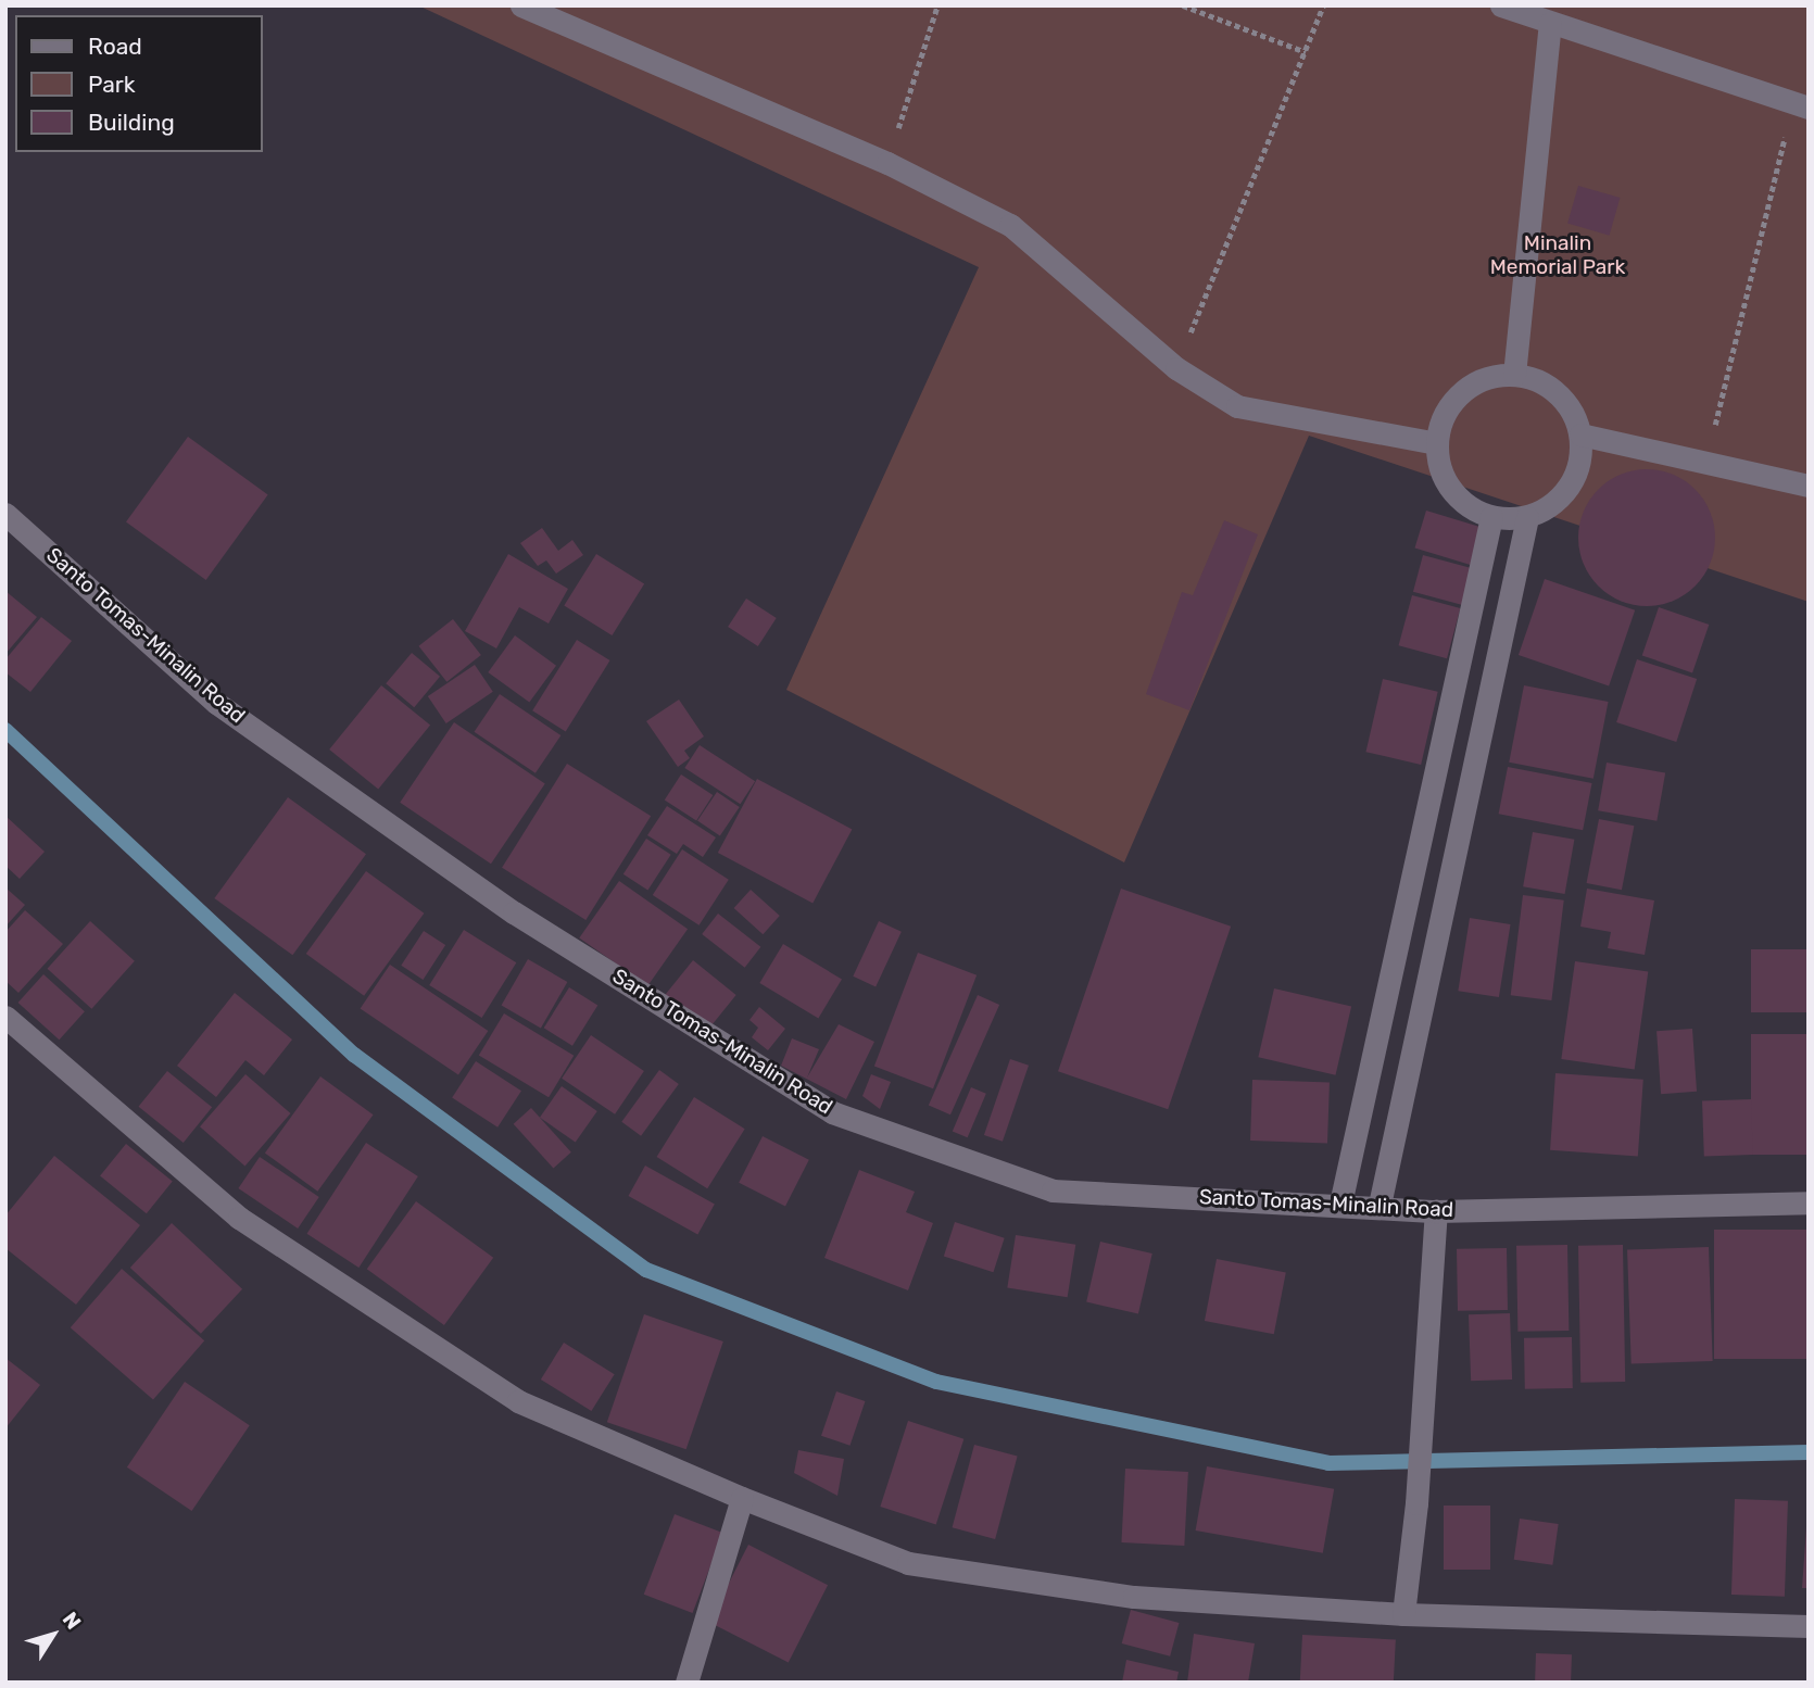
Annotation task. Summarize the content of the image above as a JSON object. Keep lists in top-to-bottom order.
{
  "streets": {
    "street": ["Santo Tomas-Minalin Road"]
  },
  "parks": ["Minalin Memorial Park"],
  "legend": ["Road", "Park", "Building"],
  "north": "top right"
}
